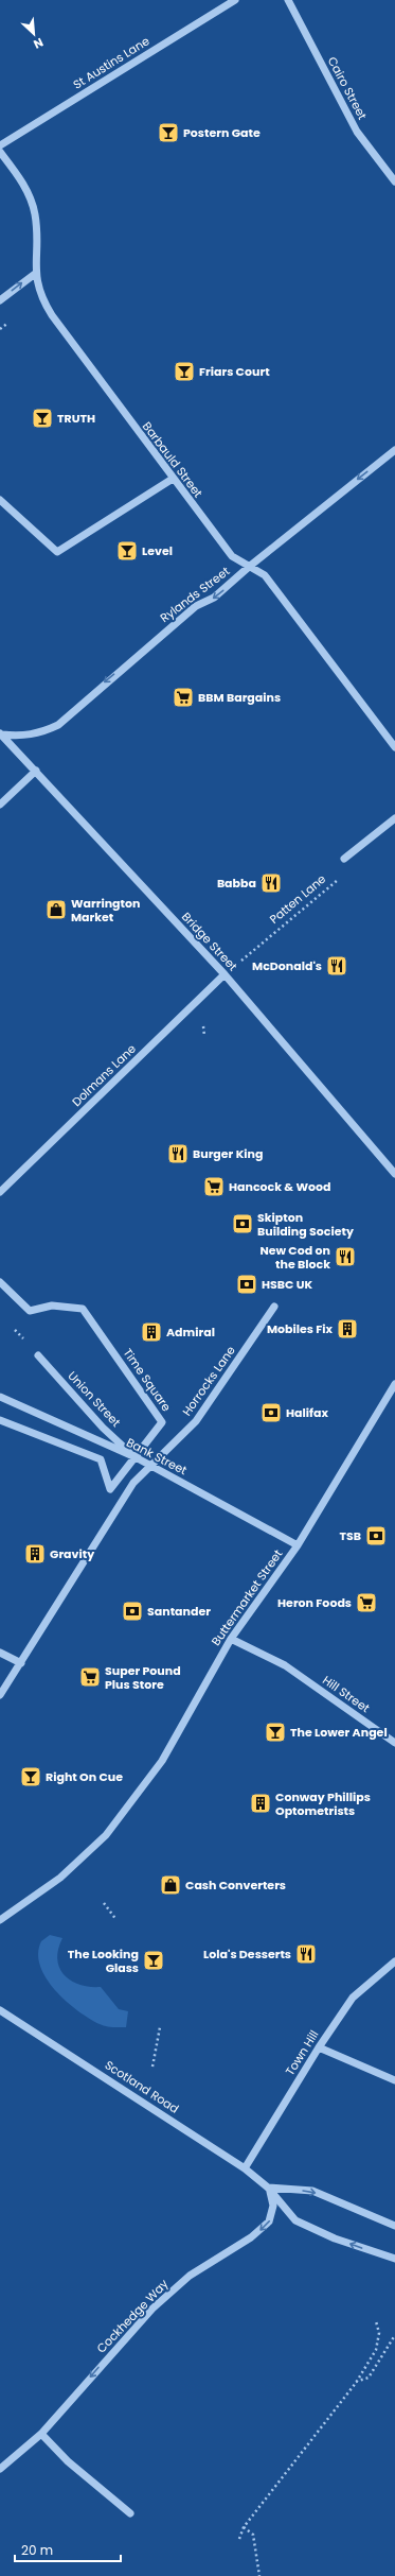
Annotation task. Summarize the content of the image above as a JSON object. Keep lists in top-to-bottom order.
{
  "streets": {
    "street": [
      "St Austins Lane",
      "Cairo Street",
      "Barbauld Street",
      "Rylands Street",
      "Bridge Street",
      "Dolmans Lane",
      "Time Square",
      "Horrocks Lane",
      "Union Street",
      "Bank Street",
      "Buttermarket Street",
      "Hill Street",
      "Town Hill",
      "Scotland Road",
      "Cockhedge Way"
    ],
    "path": ["Patten Lane"]
  },
  "crossings": [
    ["Barbauld Street", "Rylands Street"],
    ["Rylands Street", "Bridge Street"],
    ["Patten Lane", "Bridge Street"],
    ["Patten Lane", "Dolmans Lane"],
    ["Bridge Street", "Dolmans Lane"],
    ["Time Square", "Union Street"],
    ["Time Square", "Bank Street"],
    ["Horrocks Lane", "Bank Street"],
    ["Union Street", "Bank Street"],
    ["Bank Street", "Buttermarket Street"],
    ["Buttermarket Street", "Hill Street"],
    ["Town Hill", "Scotland Road"],
    ["Scotland Road", "Cockhedge Way"]
  ],
  "one_way": ["Rylands Street", "Cockhedge Way"],
  "places": {
    "bar": [
      "Postern Gate",
      "Friars Court",
      "TRUTH",
      "Level",
      "The Lower Angel",
      "Right On Cue",
      "The Looking Glass"
    ],
    "supermarket": [
      "BBM Bargains",
      "Hancock & Wood",
      "Heron Foods",
      "Super Pound Plus Store"
    ],
    "restaurant": [
      "Babba",
      "McDonald's",
      "Burger King",
      "New Cod on the Block",
      "Lola's Desserts"
    ],
    "shop": ["Warrington Market", "Cash Converters"],
    "bank": [
      "Skipton Building Society",
      "HSBC UK",
      "Halifax",
      "TSB",
      "Santander"
    ],
    "building": [
      "Mobiles Fix",
      "Admiral",
      "Gravity",
      "Conway Phillips Optometrists"
    ]
  },
  "scale_bar": "20 m",
  "north": "bottom right"
}
